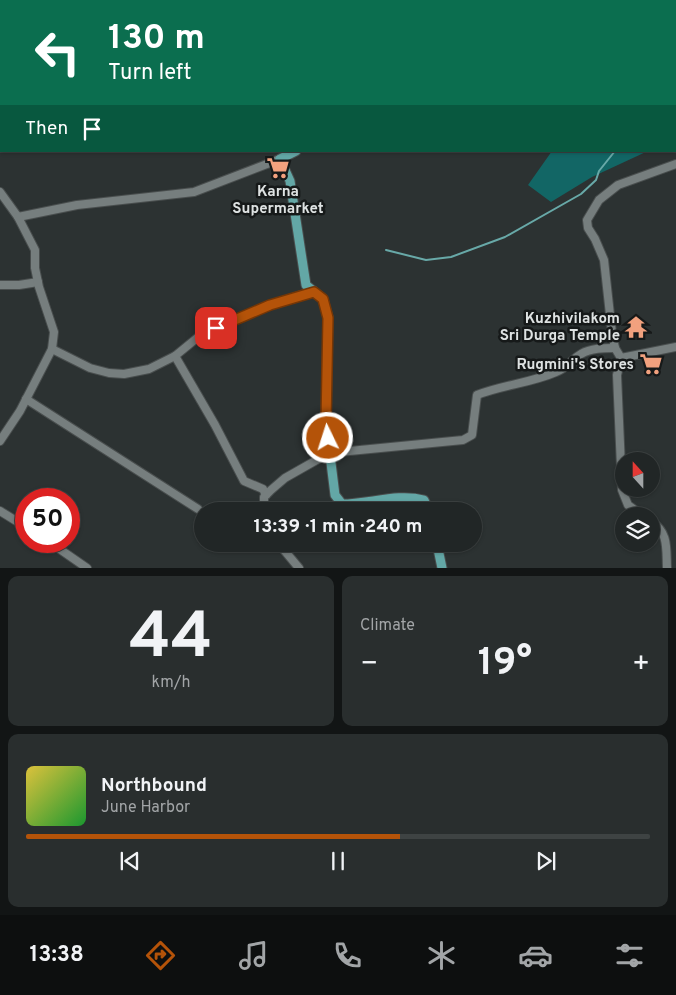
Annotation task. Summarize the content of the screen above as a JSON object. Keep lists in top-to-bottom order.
{
  "places": {
    "supermarket": ["Karna Supermarket", "Rugmini's Stores"],
    "temple": ["Kuzhivilakom Sri Durga Temple"]
  },
  "north": "top",
  "page": {
    "turn": ["130 m", "Turn left"],
    "then": "Then",
    "limit": "50",
    "trip": "13:39 · 1 min · 240 m",
    "tile": [
      ["44", "km/h"],
      "Climate"
    ],
    "heat": ["−", "19°", "+"],
    "song": ["Northbound", "June Harbor"],
    "tabs": "13:38"
  }
}
